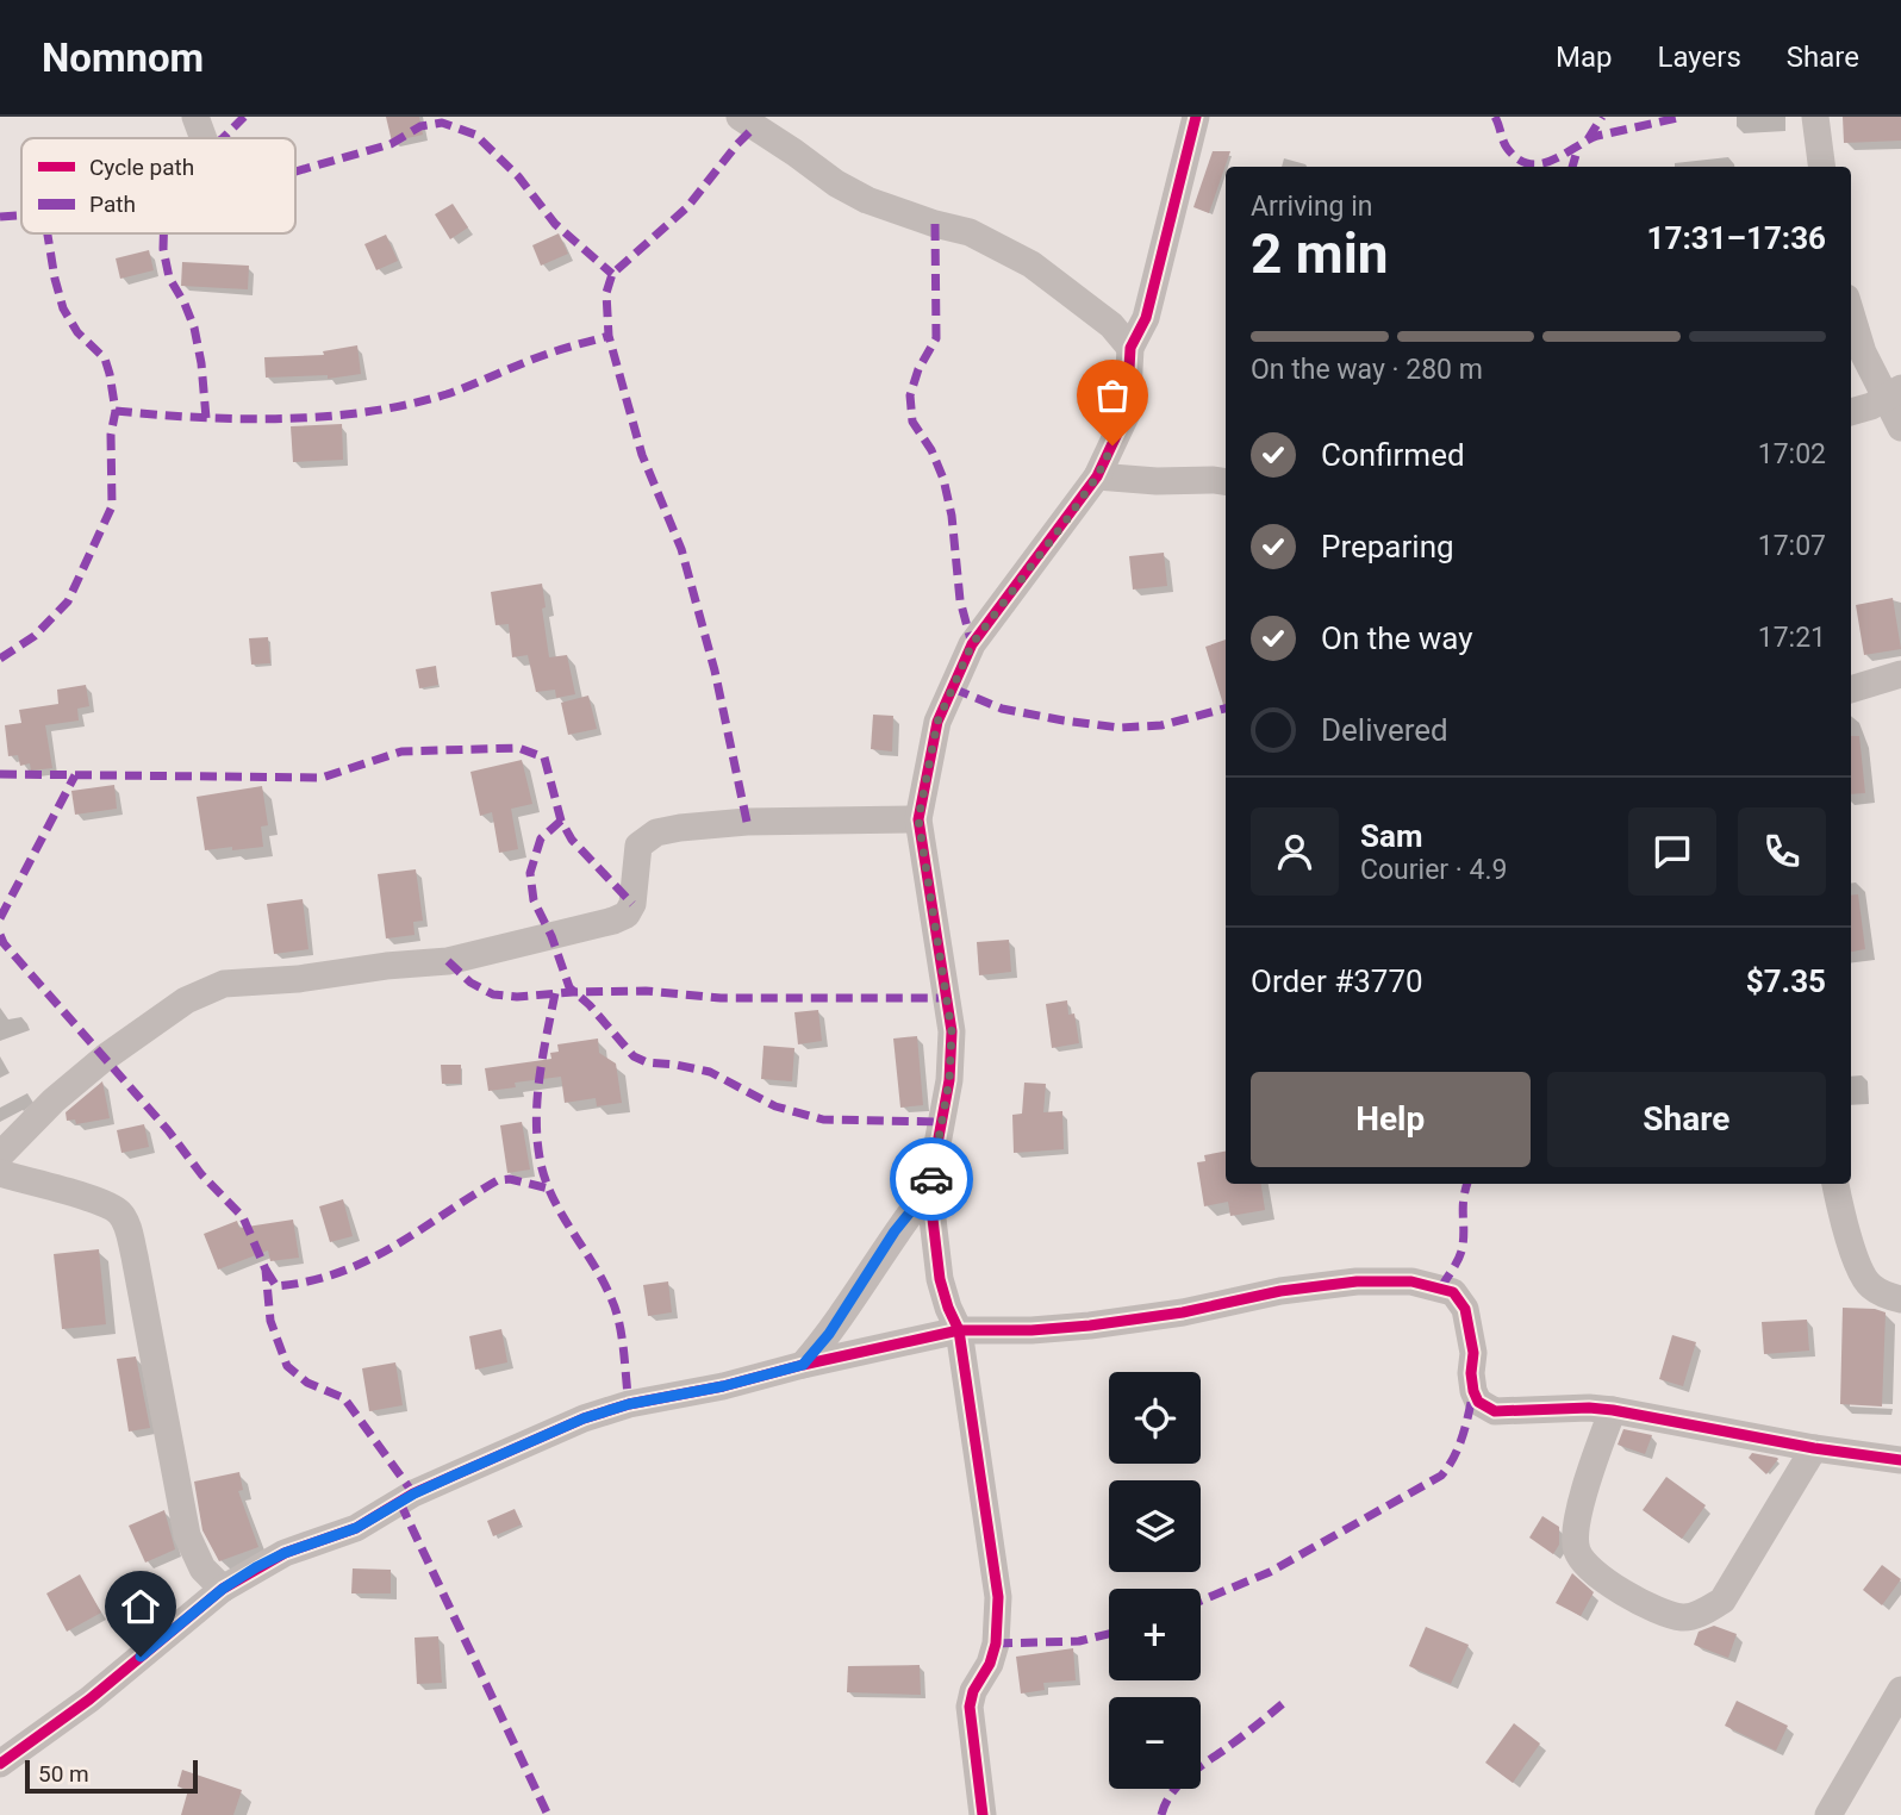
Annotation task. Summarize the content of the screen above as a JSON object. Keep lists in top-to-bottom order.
{
  "legend": ["Cycle path", "Path"],
  "scale_bar": "50 m",
  "page": {
    "header": "Nomnom",
    "nav": ["Map", "Layers", "Share"],
    "heading": ["2 min", "Arriving in", "17:31–17:36"],
    "panel": [
      "Sam",
      "Courier · 4.9",
      "Order #3770",
      "$7.35"
    ],
    "bar": "On the way · 280 m",
    "list": [
      ["Confirmed", "17:02"],
      ["Preparing", "17:07"],
      ["On the way", "17:21"],
      "Delivered"
    ],
    "buttons": ["Help", "Share"],
    "map_buttons": ["+", "−"],
    "scale": "50 m"
  }
}
